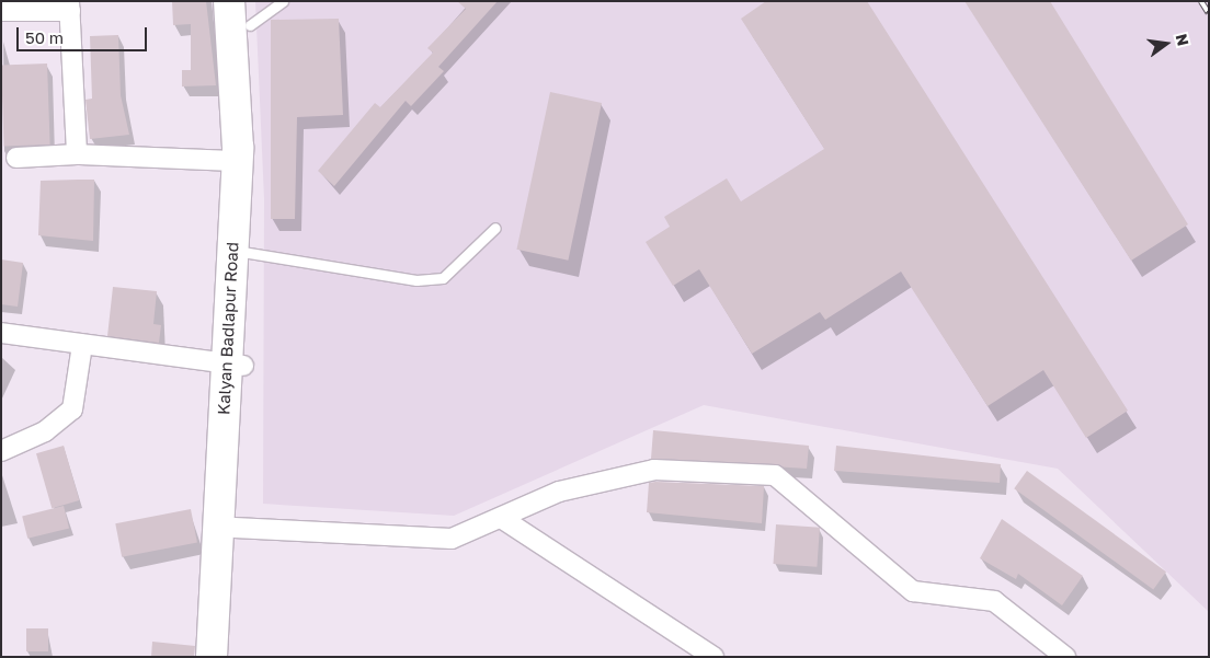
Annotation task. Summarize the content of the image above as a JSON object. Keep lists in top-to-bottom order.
{
  "streets": {
    "main road": ["Kalyan Badlapur Road"]
  },
  "scale_bar": "50 m",
  "north": "right"
}
